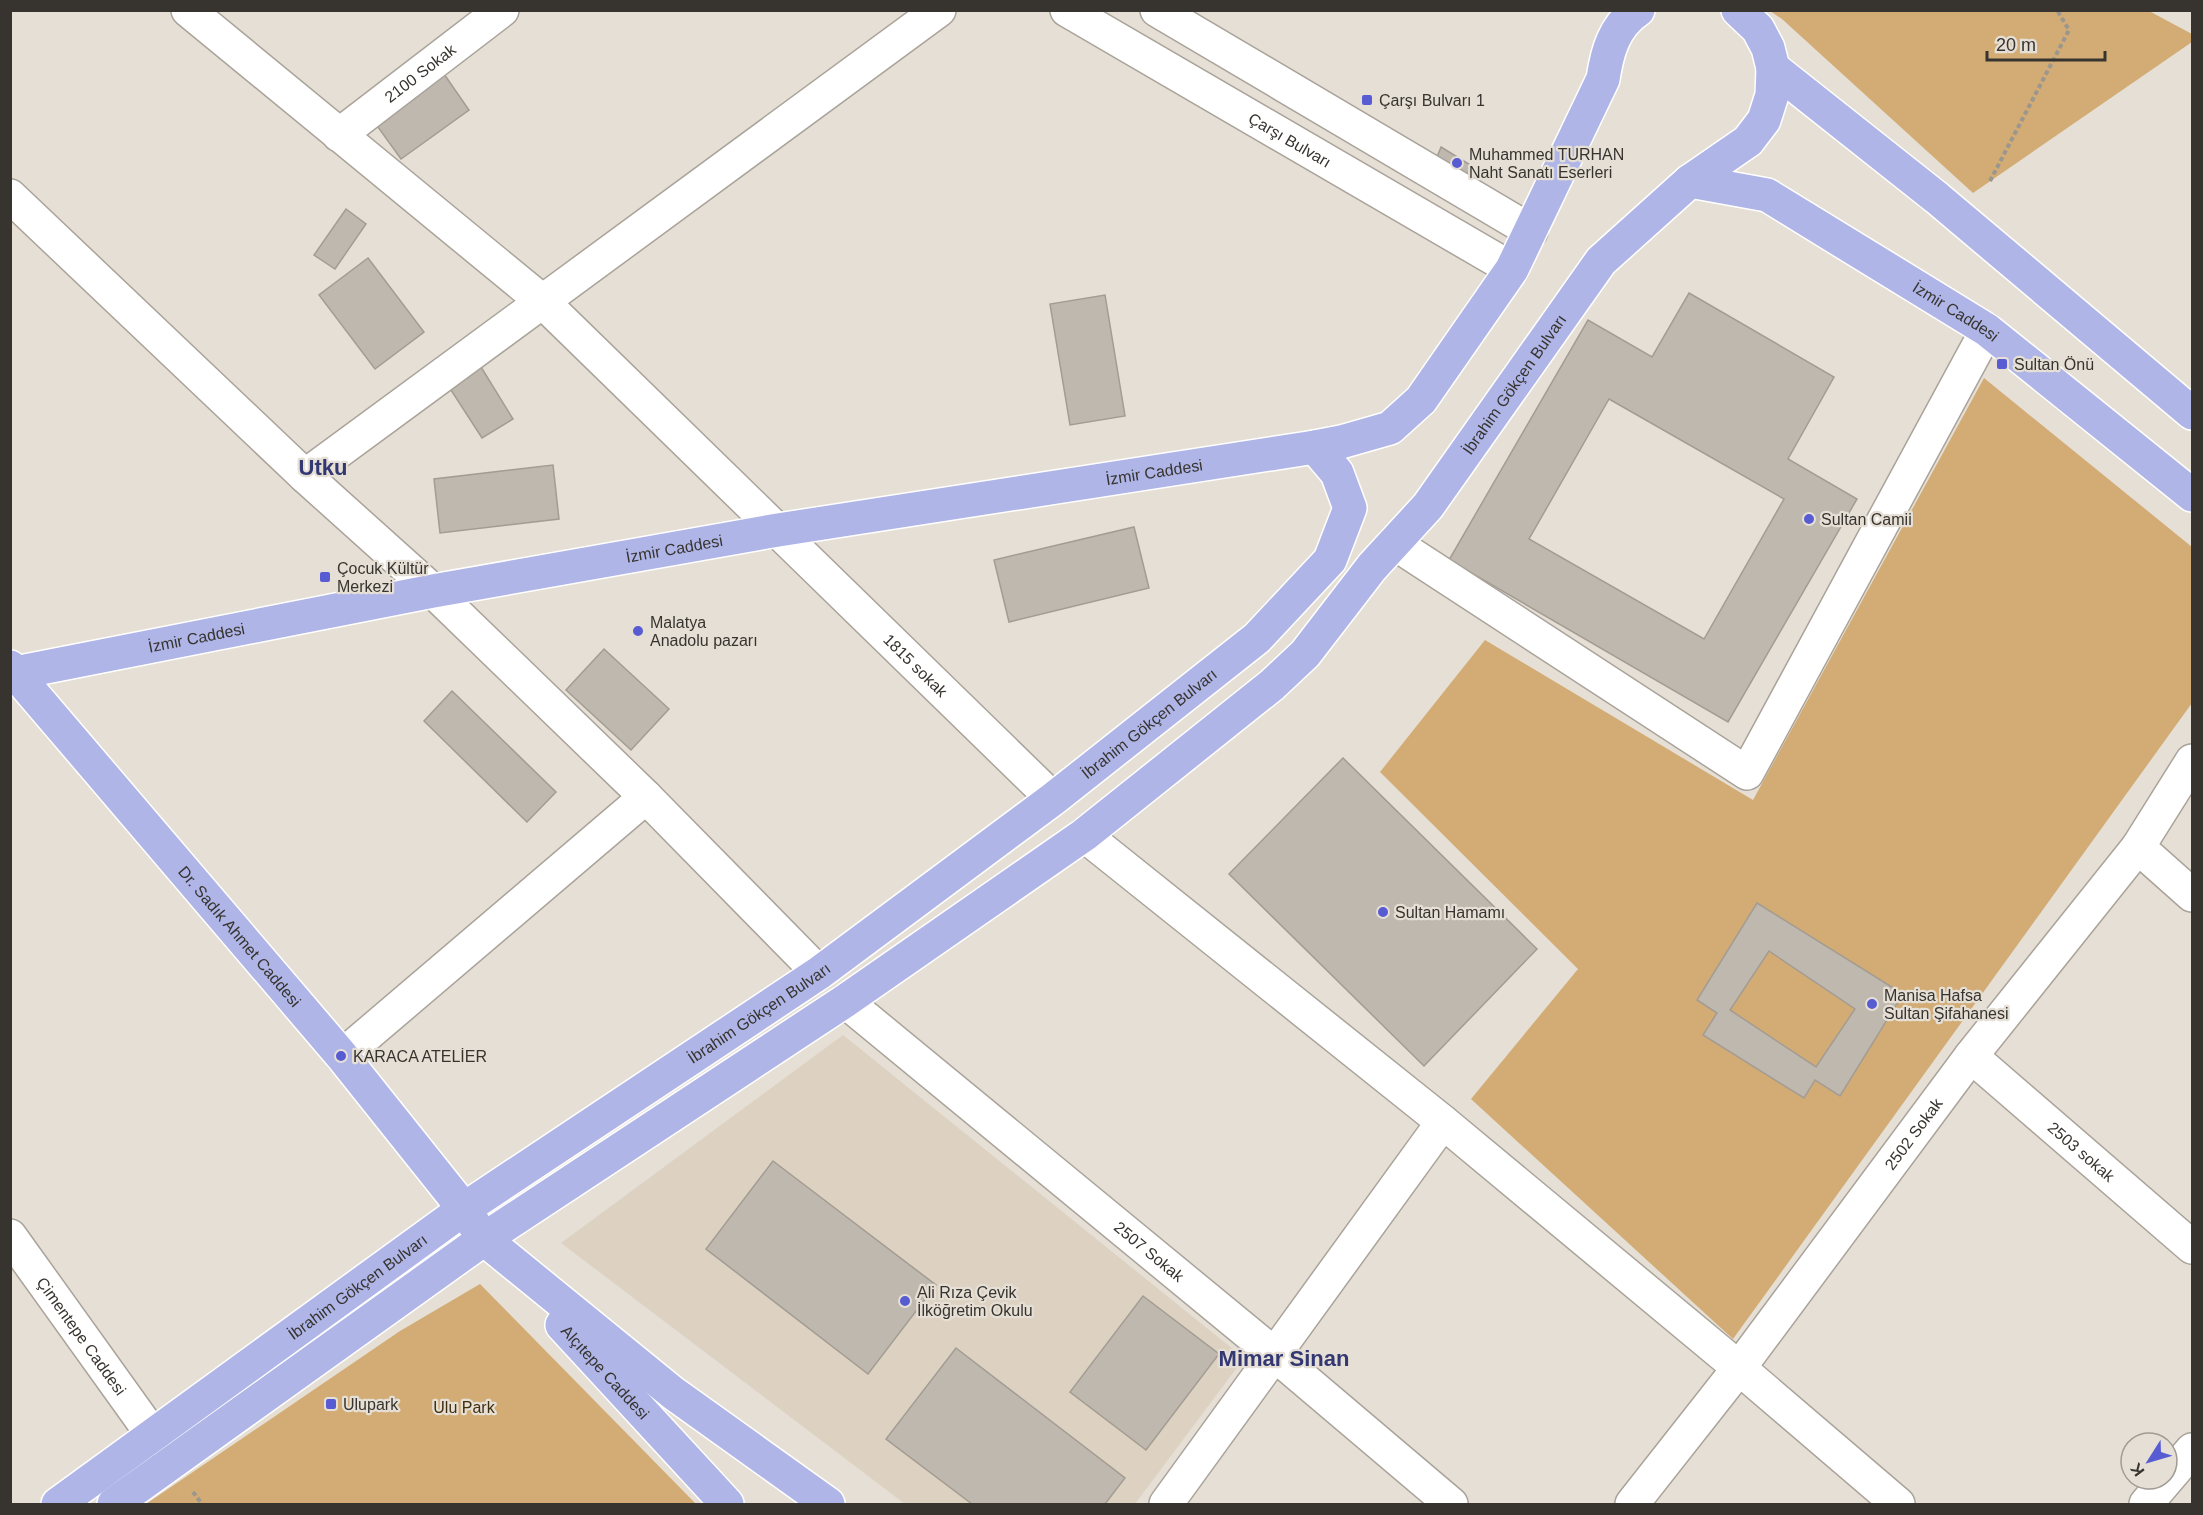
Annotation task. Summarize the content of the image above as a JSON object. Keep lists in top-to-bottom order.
{
  "streets": {
    "main road": [
      "İzmir Caddesi",
      "İbrahim Gökçen Bulvarı",
      "Dr. Sadık Ahmet Caddesi",
      "Alçıtepe Caddesi"
    ],
    "street": [
      "2100 Sokak",
      "Çarşı Bulvarı",
      "1815 sokak",
      "2502 Sokak",
      "2503 sokak",
      "2507 Sokak",
      "Çimentepe Caddesi"
    ]
  },
  "crossings": [
    ["2100 Sokak", "1815 sokak"],
    ["İzmir Caddesi", "İbrahim Gökçen Bulvarı"],
    ["İzmir Caddesi", "1815 sokak"],
    ["İzmir Caddesi", "Dr. Sadık Ahmet Caddesi"],
    ["İbrahim Gökçen Bulvarı", "1815 sokak"],
    ["İbrahim Gökçen Bulvarı", "Dr. Sadık Ahmet Caddesi"],
    ["İbrahim Gökçen Bulvarı", "2507 Sokak"],
    ["İbrahim Gökçen Bulvarı", "Çimentepe Caddesi"],
    ["İbrahim Gökçen Bulvarı", "Alçıtepe Caddesi"],
    ["Dr. Sadık Ahmet Caddesi", "Alçıtepe Caddesi"],
    ["2502 Sokak", "2503 sokak"]
  ],
  "districts": ["Utku", "Mimar Sinan"],
  "parks": ["Ulu Park"],
  "places": {
    "transit": [
      "Çarşı Bulvarı 1",
      "Sultan Önü",
      "Çocuk Kültür Merkezi",
      "Ulupark"
    ],
    "other": [
      "Muhammed TURHAN Naht Sanatı Eserleri",
      "Sultan Camii",
      "Malatya Anadolu pazarı",
      "Sultan Hamamı",
      "Manisa Hafsa Sultan Şifahanesi",
      "KARACA ATELİER",
      "Ali Rıza Çevik İlköğretim Okulu"
    ]
  },
  "scale_bar": "20 m",
  "north": "bottom left"
}
